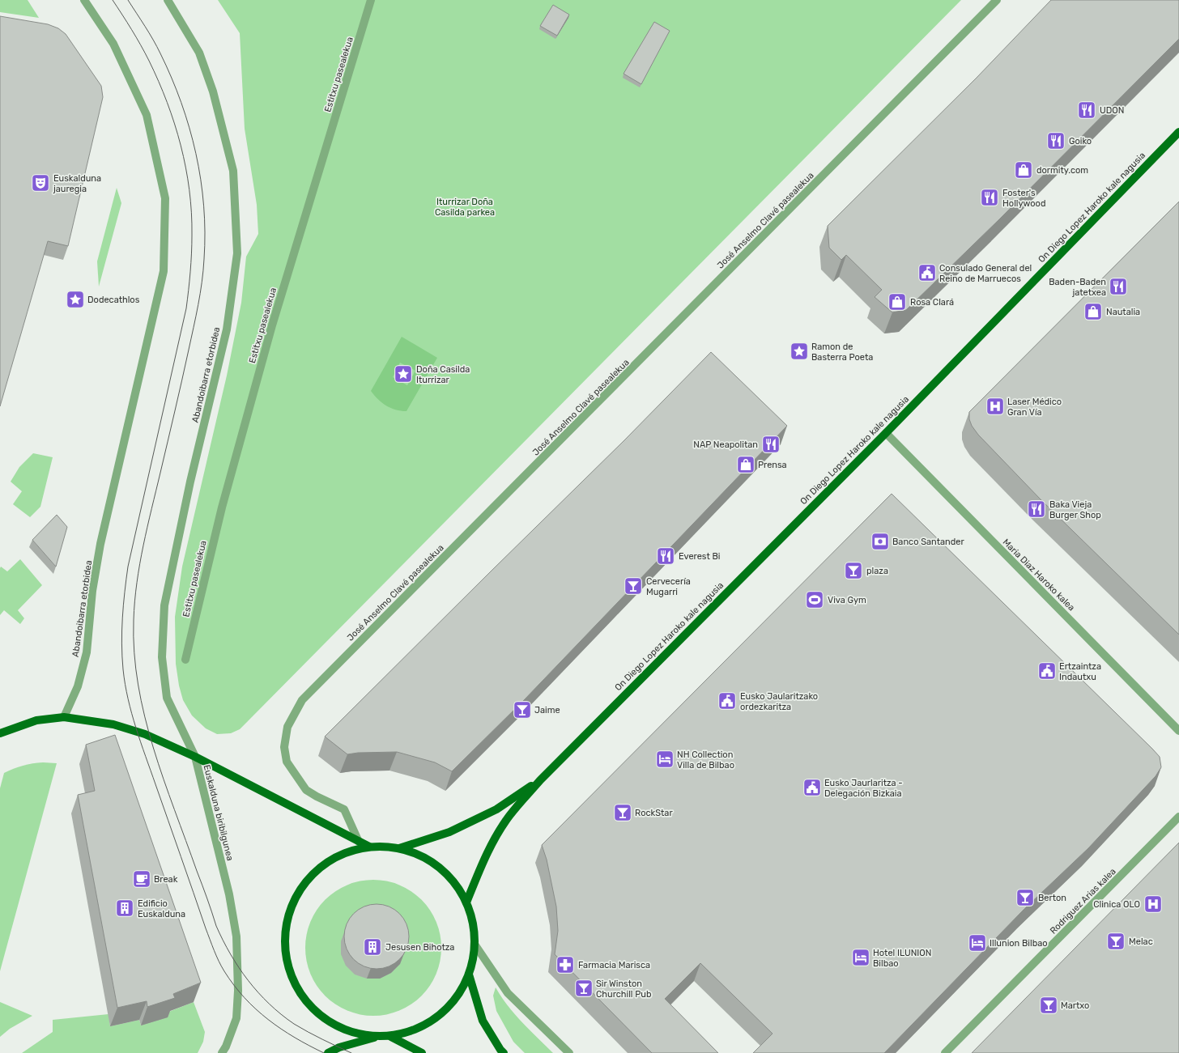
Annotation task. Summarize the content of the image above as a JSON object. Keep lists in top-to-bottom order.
{
  "streets": {
    "main road": ["On Diego Lopez Haroko kale nagusia", "Euskalduna biribilgunea"],
    "street": [
      "Estitxu pasealekua",
      "José Anselmo Clavé pasealekua",
      "Abandoibarra etorbidea",
      "Maria Diaz Haroko kalea",
      "Rodriguez Arias kalea"
    ]
  },
  "crossings": [
    ["On Diego Lopez Haroko kale nagusia", "Maria Diaz Haroko kalea"],
    ["Abandoibarra etorbidea", "Euskalduna biribilgunea"]
  ],
  "parks": ["Iturrizar Doña Casilda parkea"],
  "places": {
    "restaurant": [
      "UDON",
      "Goiko",
      "Foster's Hollywood",
      "Baden-Baden jatetxea",
      "NAP Neapolitan",
      "Baka Vieja Burger Shop",
      "Everest Bi"
    ],
    "shop": [
      "dormity.com",
      "Rosa Clará",
      "Nautalia",
      "Prensa"
    ],
    "theatre": ["Euskalduna jauregia"],
    "public building": [
      "Consulado General del Reino de Marruecos",
      "Ertzaintza Indautxu",
      "Eusko Jaularitzako ordezkaritza",
      "Eusko Jaurlaritza - Delegación Bizkaia"
    ],
    "place": ["Dodecathlos", "Ramon de Basterra Poeta", "Doña Casilda Iturrizar"],
    "hospital": ["Laser Médico Gran Vía", "Clinica OLO"],
    "bank": ["Banco Santander"],
    "bar": [
      "plaza",
      "Cervecería Mugarri",
      "Jaime",
      "RockStar",
      "Berton",
      "Melac",
      "Sir Winston Churchill Pub",
      "Martxo"
    ],
    "sports": ["Viva Gym"],
    "hotel": ["NH Collection Villa de Bilbao", "Illunion Bilbao", "Hotel ILUNION Bilbao"],
    "cafe": ["Break"],
    "building": ["Edificio Euskalduna", "Jesusen Bihotza"],
    "pharmacy": ["Farmacia Marisca"]
  }
}
